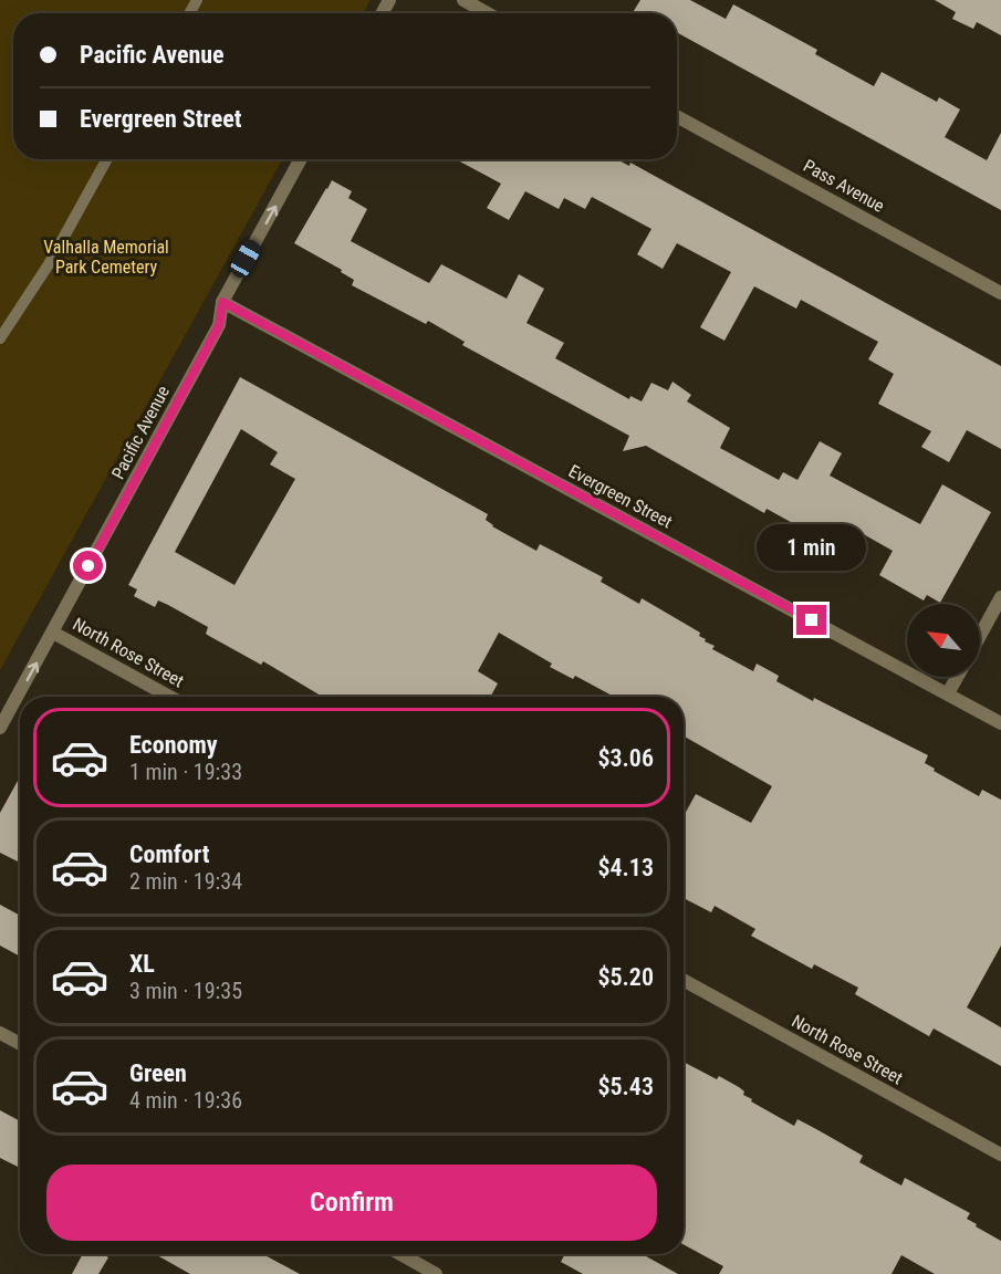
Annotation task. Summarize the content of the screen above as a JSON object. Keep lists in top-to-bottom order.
{
  "streets": {
    "street": [
      "Pass Avenue",
      "Pacific Avenue",
      "Evergreen Street",
      "North Rose Street"
    ]
  },
  "crossings": [
    ["Pacific Avenue", "Evergreen Street"],
    ["Pacific Avenue", "North Rose Street"]
  ],
  "one_way": ["Pacific Avenue"],
  "parks": ["Valhalla Memorial Park Cemetery"],
  "north": "top left",
  "page": {
    "banner": ["Pacific Avenue", "Evergreen Street"],
    "bubble": "1 min",
    "list": [
      {
        "name": "Economy",
        "note": "1 min · 19:33",
        "value": "$3.06"
      },
      {
        "name": "Comfort",
        "note": "2 min · 19:34",
        "value": "$4.13"
      },
      {
        "name": "XL",
        "note": "3 min · 19:35",
        "value": "$5.20"
      },
      {
        "name": "Green",
        "note": "4 min · 19:36",
        "value": "$5.43"
      }
    ],
    "buttons": "Confirm"
  }
}
